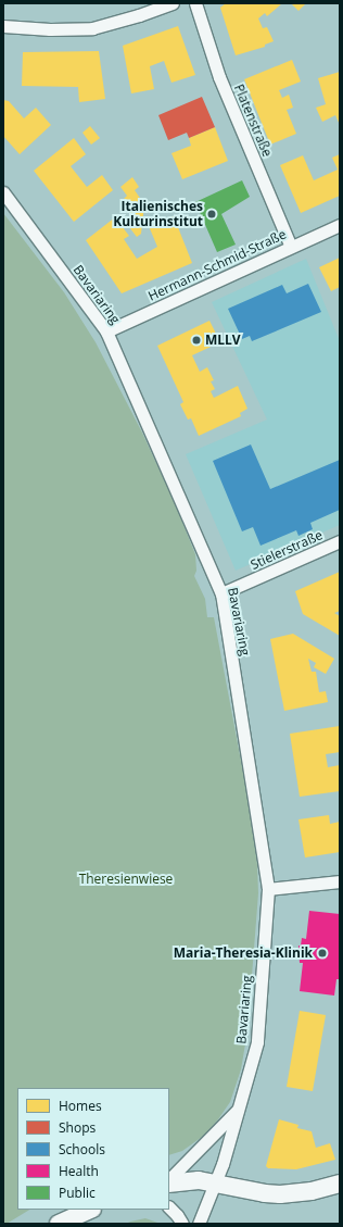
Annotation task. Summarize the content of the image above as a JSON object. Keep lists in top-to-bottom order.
{
  "streets": {
    "street": [
      "Platenstraße",
      "Hermann-Schmid-Straße",
      "Bavariaring",
      "Stielerstraße"
    ]
  },
  "crossings": [
    ["Platenstraße", "Hermann-Schmid-Straße"],
    ["Hermann-Schmid-Straße", "Bavariaring"],
    ["Bavariaring", "Stielerstraße"]
  ],
  "parks": ["Theresienwiese"],
  "places": ["Italienisches Kulturinstitut", "MLLV", "Maria-Theresia-Klinik"],
  "legend": [
    "Homes",
    "Shops",
    "Schools",
    "Health",
    "Public"
  ]
}
